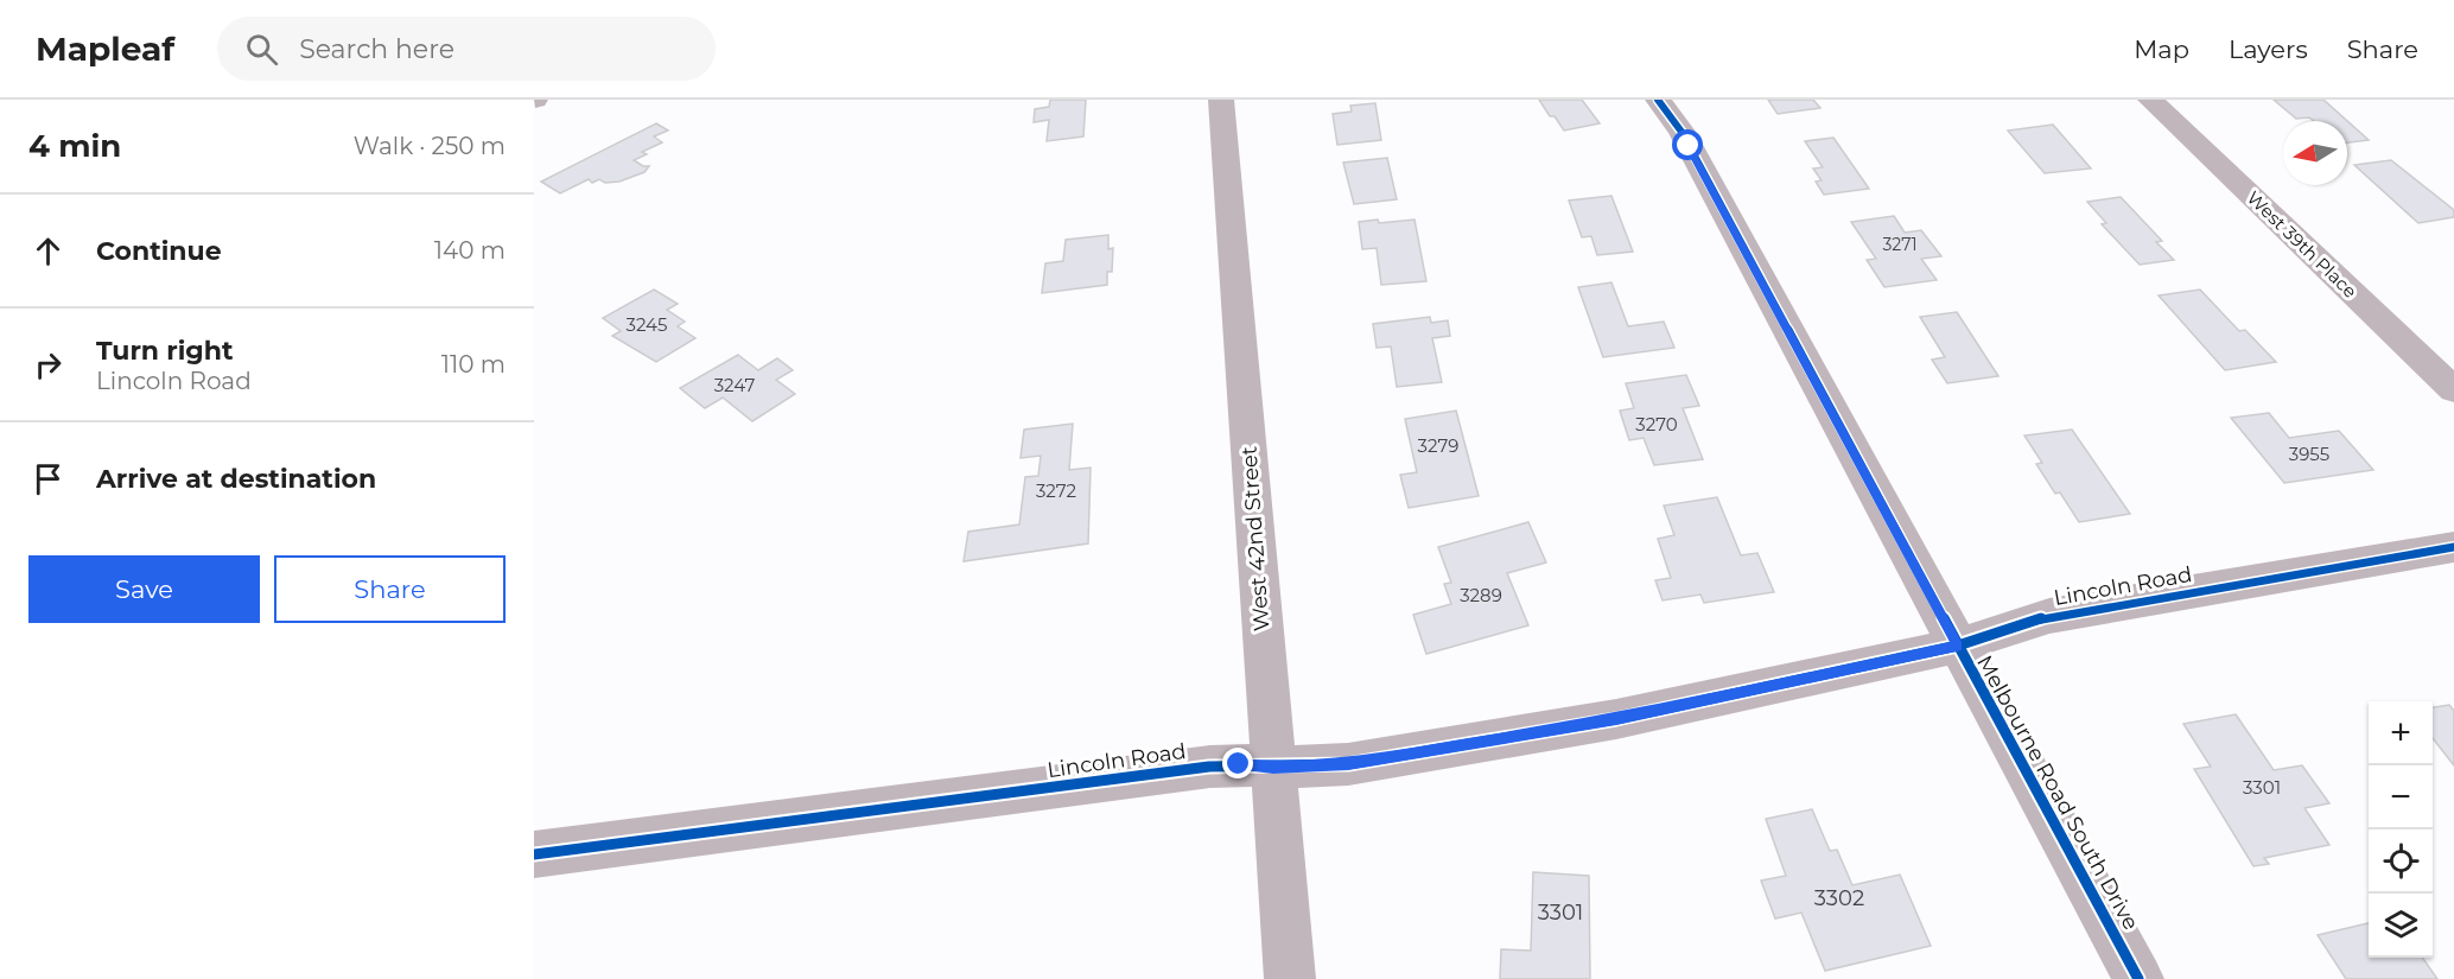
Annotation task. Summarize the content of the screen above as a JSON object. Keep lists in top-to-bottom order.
{
  "streets": {
    "street": [
      "West 39th Place",
      "West 42nd Street",
      "Lincoln Road",
      "Melbourne Road South Drive"
    ]
  },
  "crossings": [
    ["West 42nd Street", "Lincoln Road"],
    ["Lincoln Road", "Melbourne Road South Drive"]
  ],
  "house_numbers": [
    "3271",
    "3245",
    "3247",
    "3270",
    "3279",
    "3955",
    "3272",
    "3289",
    "3301",
    "3302",
    "3301"
  ],
  "north": "left",
  "page": {
    "header": "Mapleaf",
    "search": "Search here",
    "nav": ["Map", "Layers", "Share"],
    "heading": ["4 min", "Walk · 250 m"],
    "list": [
      ["Continue", "140 m"],
      ["Turn right", "Lincoln Road", "110 m"],
      "Arrive at destination"
    ],
    "buttons": ["Save", "Share"],
    "map_buttons": ["+", "−"]
  }
}
